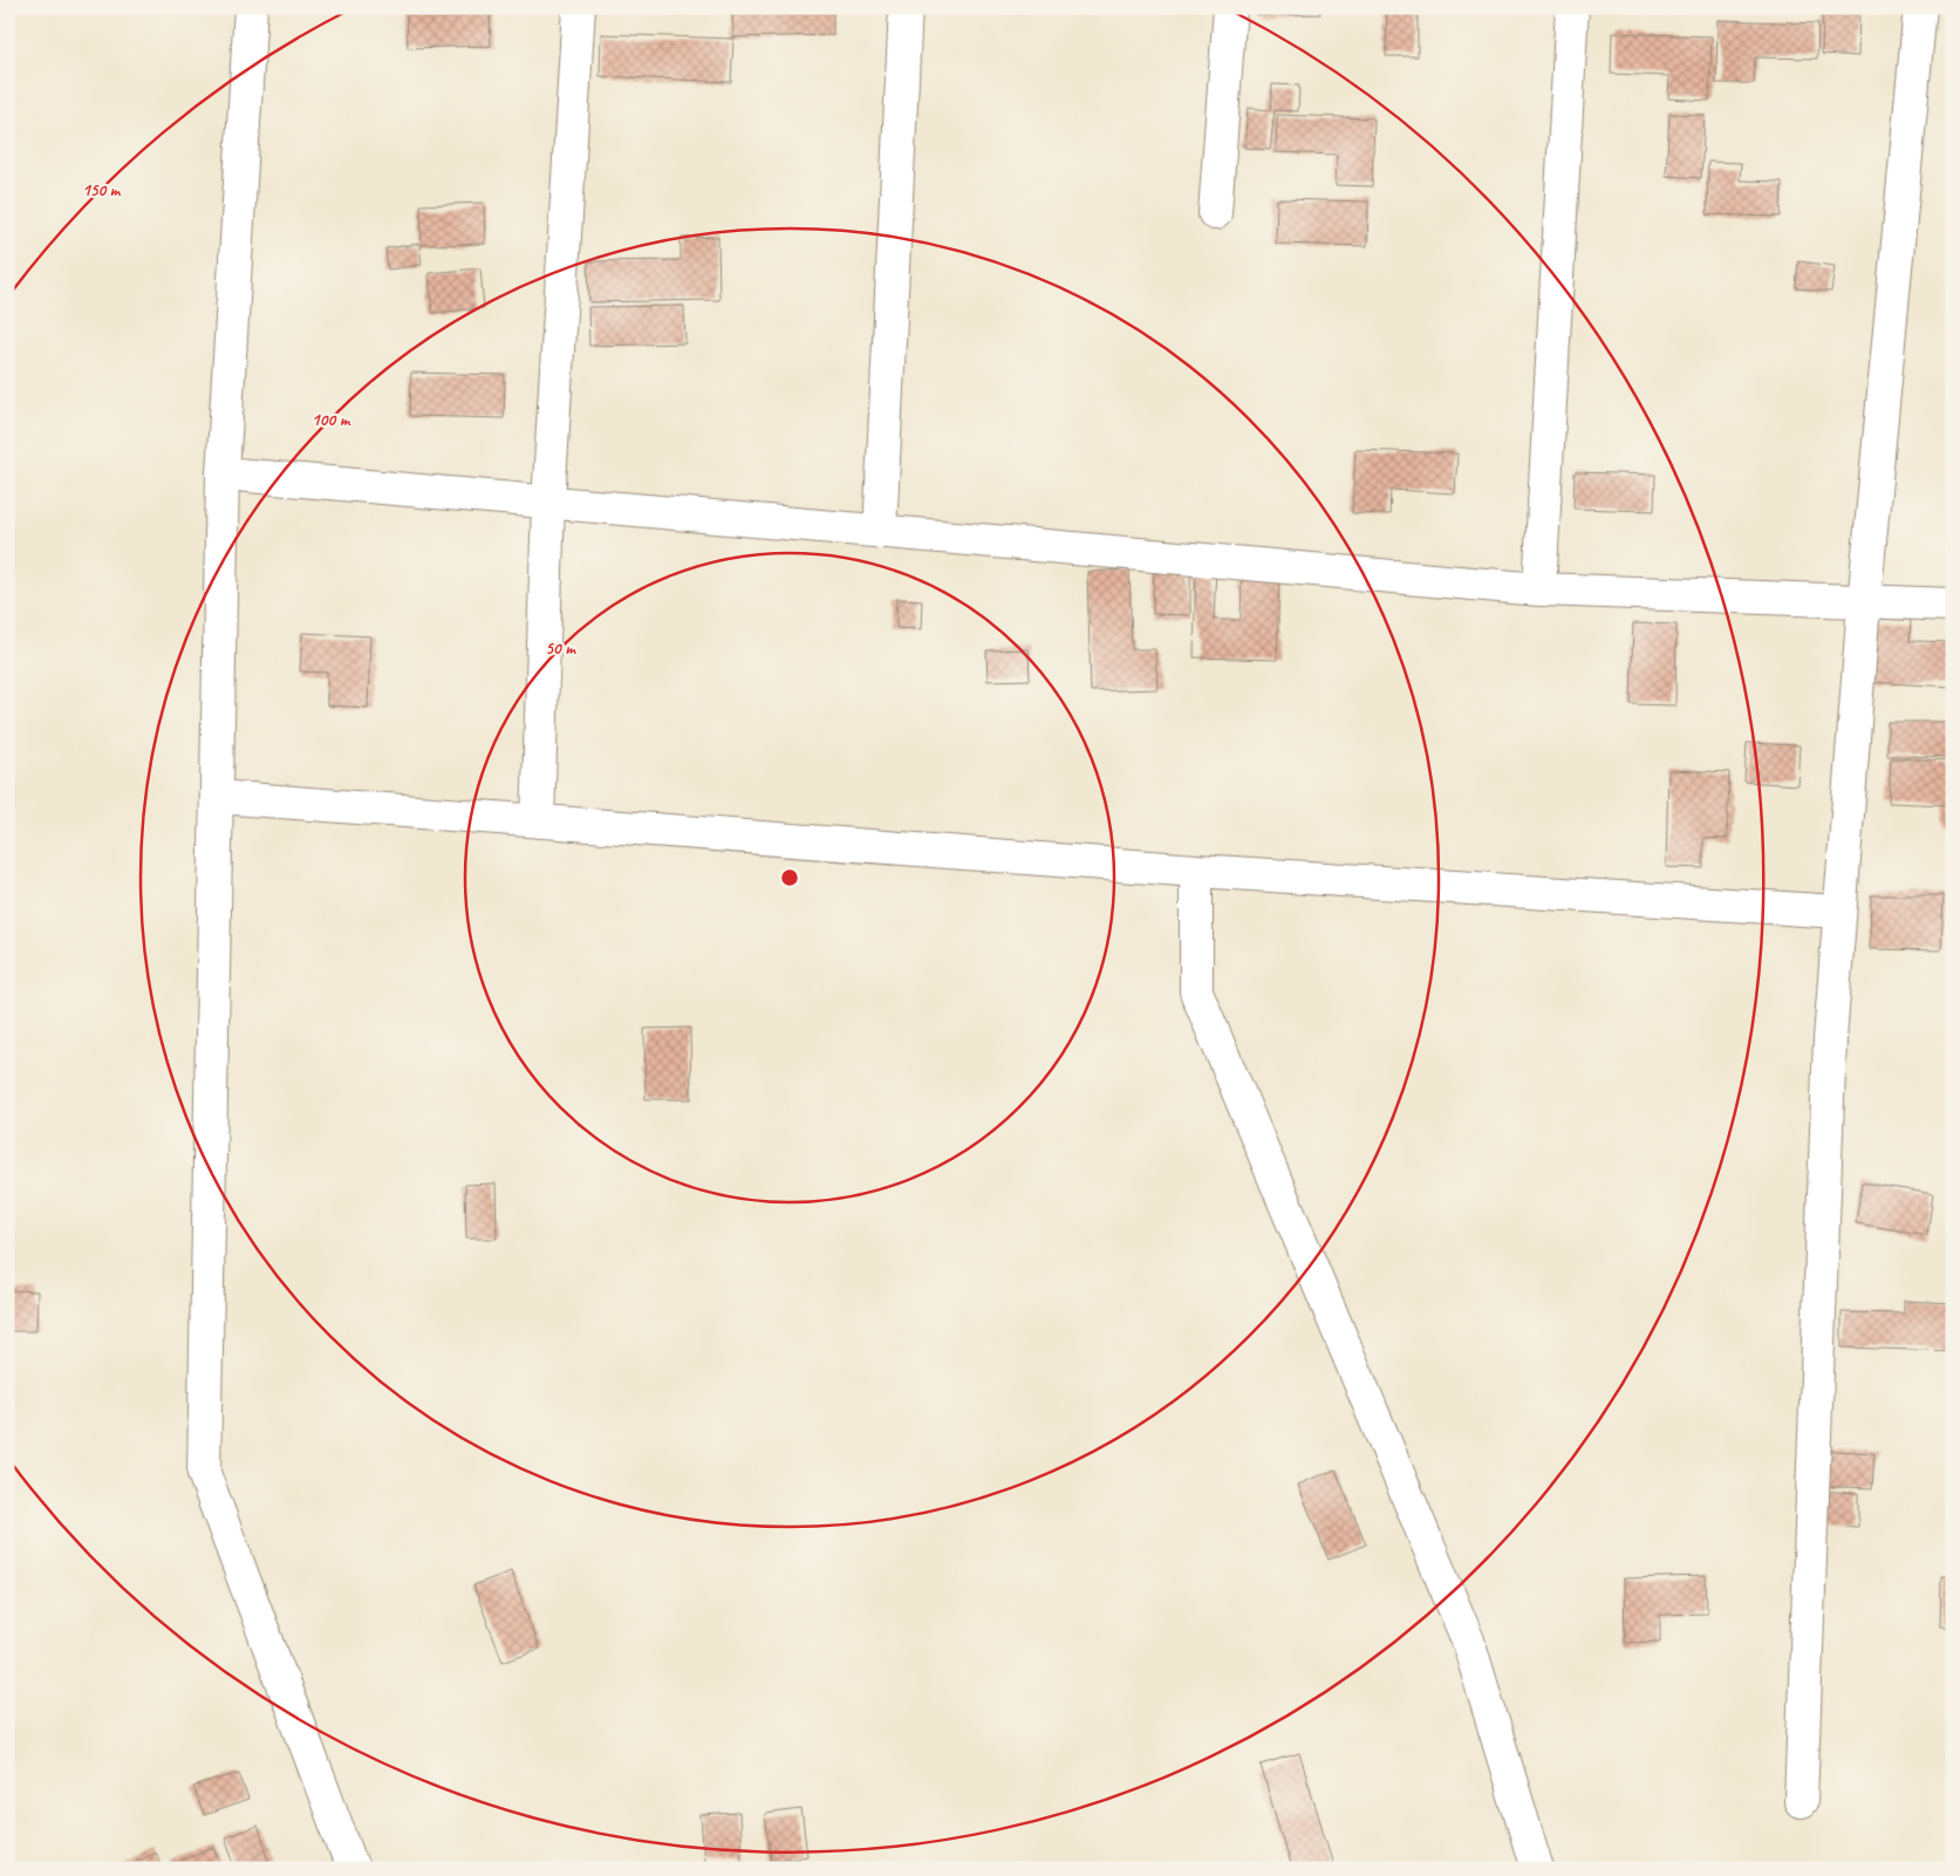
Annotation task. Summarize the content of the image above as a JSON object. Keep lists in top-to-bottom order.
{
  "rings": ["150 m", "100 m", "50 m"]
}
